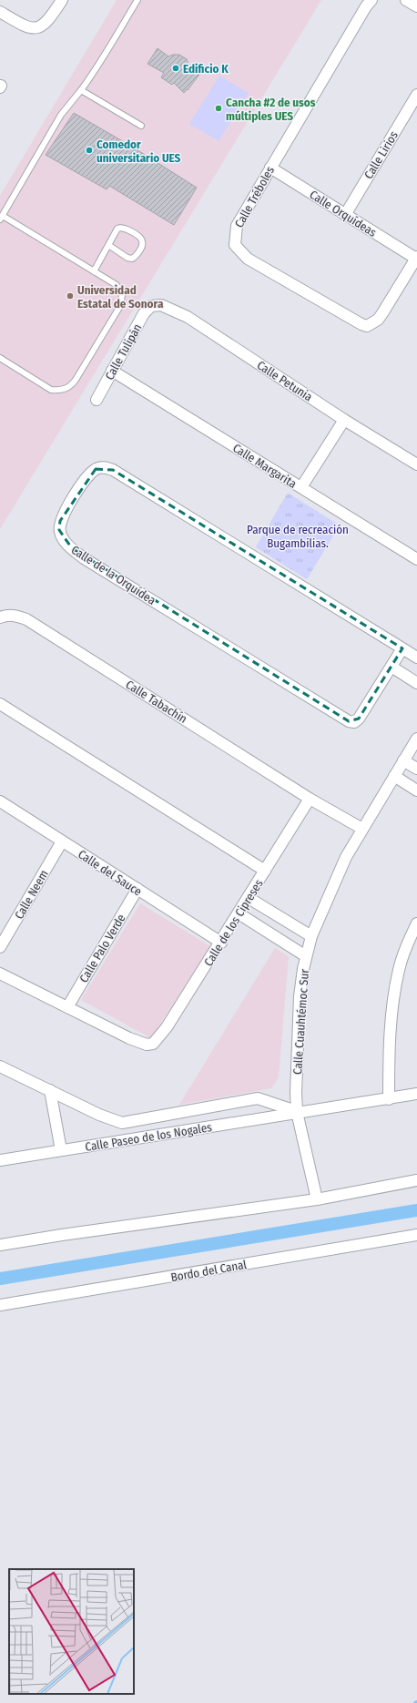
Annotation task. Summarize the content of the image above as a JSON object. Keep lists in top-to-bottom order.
{
  "streets": {
    "street": [
      "Calle Lirios",
      "Calle Tréboles",
      "Calle Orquídeas",
      "Calle Tulipán",
      "Calle Petunia",
      "Calle Margarita",
      "Calle de la Orquídea",
      "Calle Tabachín",
      "Calle del Sauce",
      "Calle Neem",
      "Calle de los Cipreses",
      "Calle Palo Verde",
      "Calle Cuauhtémoc Sur",
      "Calle Paseo de los Nogales",
      "Bordo del Canal"
    ]
  },
  "crossings": [
    ["Calle Lirios", "Calle Orquídeas"],
    ["Calle Tréboles", "Calle Orquídeas"],
    ["Calle Tulipán", "Calle Petunia"],
    ["Calle Tulipán", "Calle Margarita"],
    ["Calle Tabachín", "Calle de los Cipreses"],
    ["Calle Tabachín", "Calle Cuauhtémoc Sur"],
    ["Calle del Sauce", "Calle Neem"],
    ["Calle del Sauce", "Calle de los Cipreses"],
    ["Calle del Sauce", "Calle Palo Verde"],
    ["Calle de los Cipreses", "Calle Palo Verde"],
    ["Calle Cuauhtémoc Sur", "Calle Paseo de los Nogales"]
  ],
  "parks": ["Parque de recreación Bugambilias."],
  "places": [
    "Edificio K",
    "Cancha #2 de usos múltiples UES",
    "Comedor universitario UES",
    "Universidad Estatal de Sonora"
  ]
}
